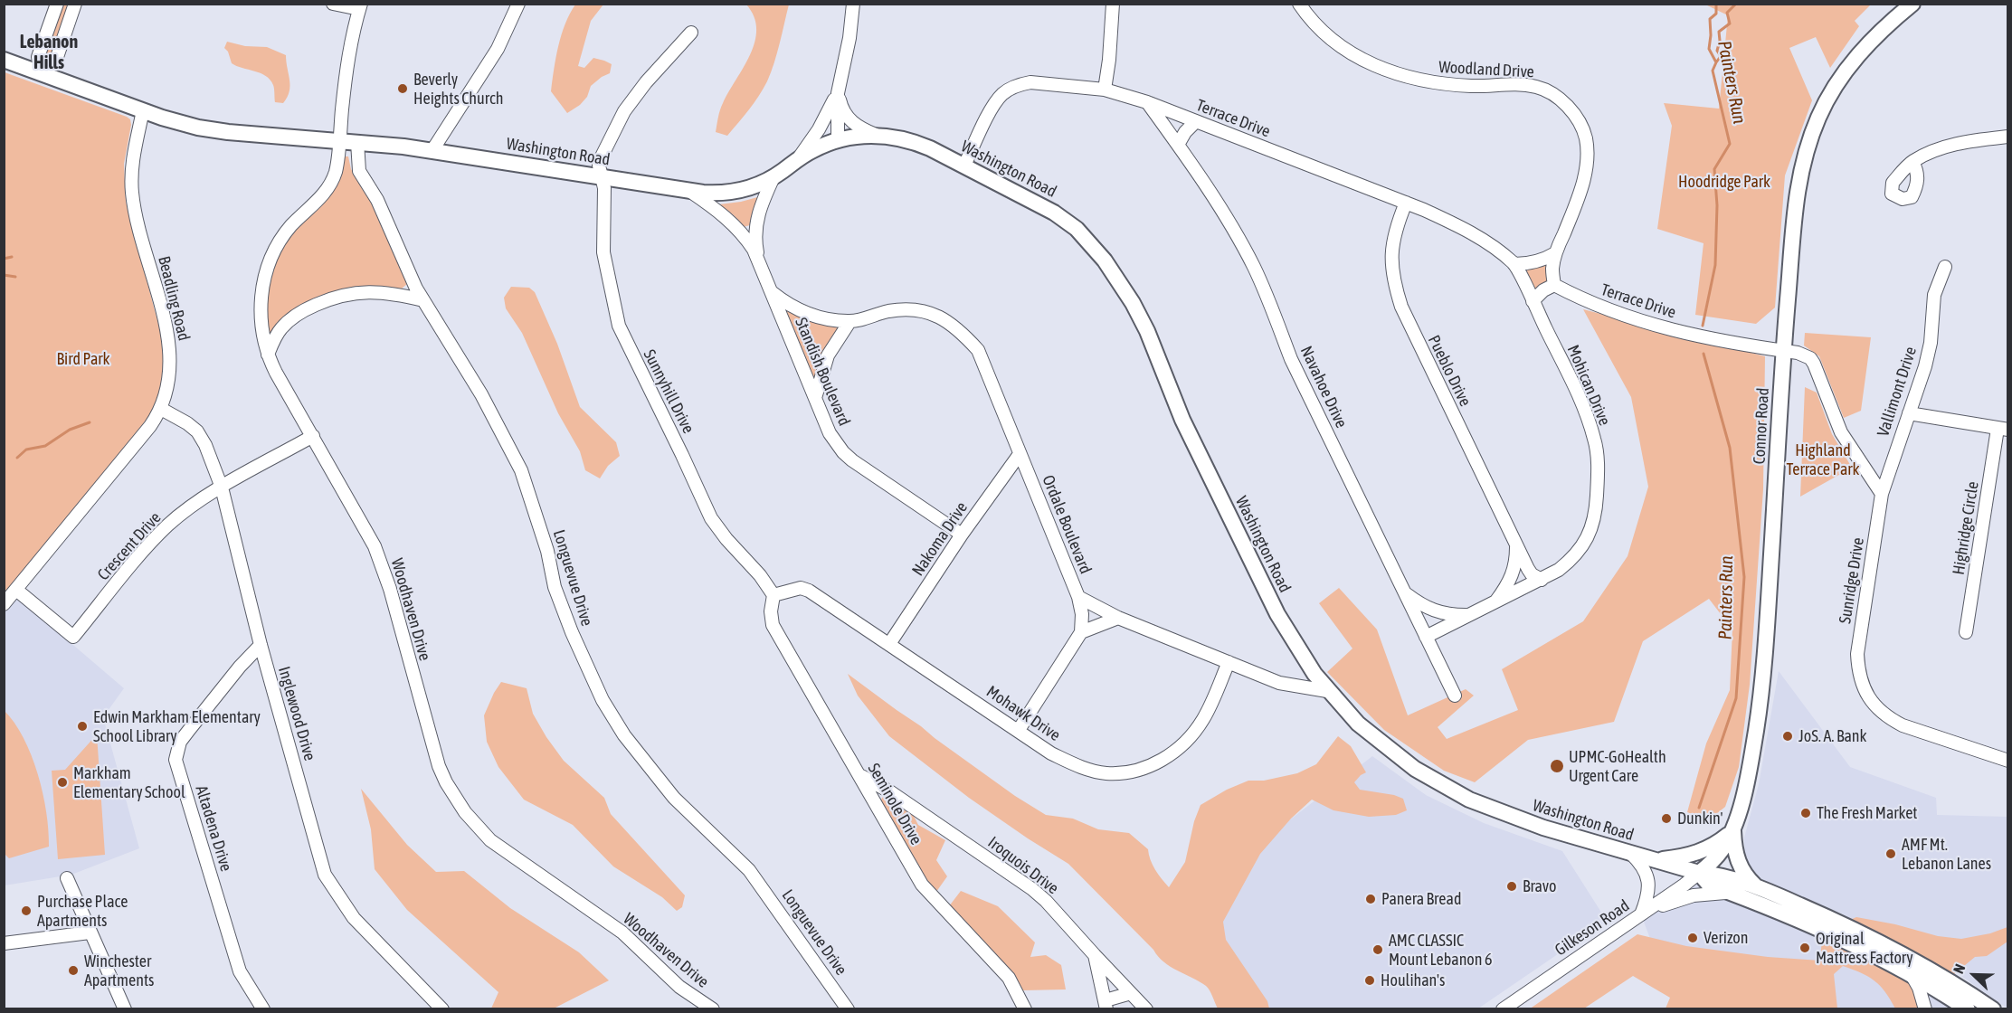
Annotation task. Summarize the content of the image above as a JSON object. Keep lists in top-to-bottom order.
{
  "streets": {
    "main road": ["Washington Road", "Connor Road"],
    "street": [
      "Woodland Drive",
      "Terrace Drive",
      "Beadling Road",
      "Pueblo Drive",
      "Standish Boulevard",
      "Mohican Drive",
      "Navahoe Drive",
      "Sunnyhill Drive",
      "Vallimont Drive",
      "Ordale Boulevard",
      "Highridge Circle",
      "Nakoma Drive",
      "Crescent Drive",
      "Longuevue Drive",
      "Sunridge Drive",
      "Woodhaven Drive",
      "Inglewood Drive",
      "Mohawk Drive",
      "Seminole Drive",
      "Altadena Drive",
      "Iroquois Drive",
      "Gilkeson Road"
    ]
  },
  "crossings": [
    ["Woodland Drive", "Terrace Drive"],
    ["Terrace Drive", "Washington Road"],
    ["Terrace Drive", "Pueblo Drive"],
    ["Terrace Drive", "Mohican Drive"],
    ["Terrace Drive", "Navahoe Drive"],
    ["Terrace Drive", "Connor Road"],
    ["Washington Road", "Beadling Road"],
    ["Washington Road", "Standish Boulevard"],
    ["Washington Road", "Sunnyhill Drive"],
    ["Washington Road", "Connor Road"],
    ["Washington Road", "Ordale Boulevard"],
    ["Washington Road", "Longuevue Drive"],
    ["Washington Road", "Woodhaven Drive"],
    ["Washington Road", "Gilkeson Road"],
    ["Beadling Road", "Crescent Drive"],
    ["Beadling Road", "Inglewood Drive"],
    ["Pueblo Drive", "Mohican Drive"],
    ["Standish Boulevard", "Ordale Boulevard"],
    ["Standish Boulevard", "Nakoma Drive"],
    ["Mohican Drive", "Navahoe Drive"],
    ["Sunnyhill Drive", "Mohawk Drive"],
    ["Sunnyhill Drive", "Seminole Drive"],
    ["Vallimont Drive", "Sunridge Drive"],
    ["Connor Road", "Gilkeson Road"],
    ["Ordale Boulevard", "Nakoma Drive"],
    ["Ordale Boulevard", "Mohawk Drive"],
    ["Nakoma Drive", "Mohawk Drive"],
    ["Crescent Drive", "Woodhaven Drive"],
    ["Crescent Drive", "Inglewood Drive"],
    ["Inglewood Drive", "Altadena Drive"],
    ["Mohawk Drive", "Seminole Drive"],
    ["Seminole Drive", "Iroquois Drive"]
  ],
  "districts": ["Lebanon Hills"],
  "water": ["Painters Run"],
  "parks": ["Hoodridge Park", "Bird Park", "Highland Terrace Park"],
  "places": [
    "Beverly Heights Church",
    "Edwin Markham Elementary School Library",
    "JoS. A. Bank",
    "UPMC-GoHealth Urgent Care",
    "Markham Elementary School",
    "The Fresh Market",
    "Dunkin'",
    "AMF Mt. Lebanon Lanes",
    "Bravo",
    "Panera Bread",
    "Purchase Place Apartments",
    "Verizon",
    "Original Mattress Factory",
    "AMC CLASSIC Mount Lebanon 6",
    "Winchester Apartments",
    "Houlihan's"
  ],
  "north": "top left"
}
